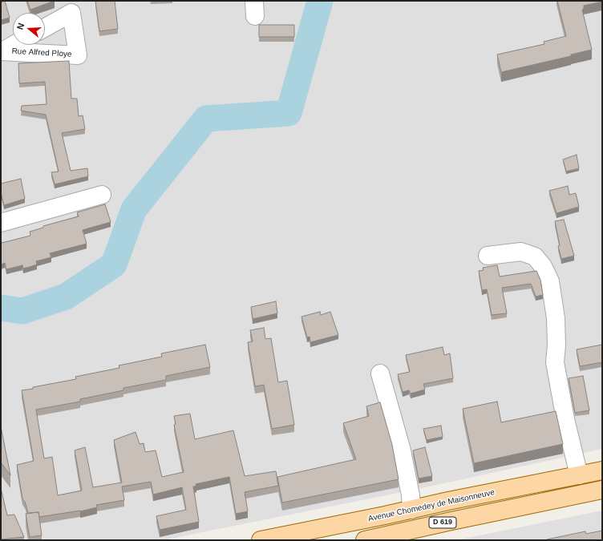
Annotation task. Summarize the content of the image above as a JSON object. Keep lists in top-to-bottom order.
{
  "streets": {
    "main road": ["Avenue Chomedey de Maisonneuve", "D 619"],
    "street": ["Rue Alfred Ploye"]
  },
  "north": "left"
}
